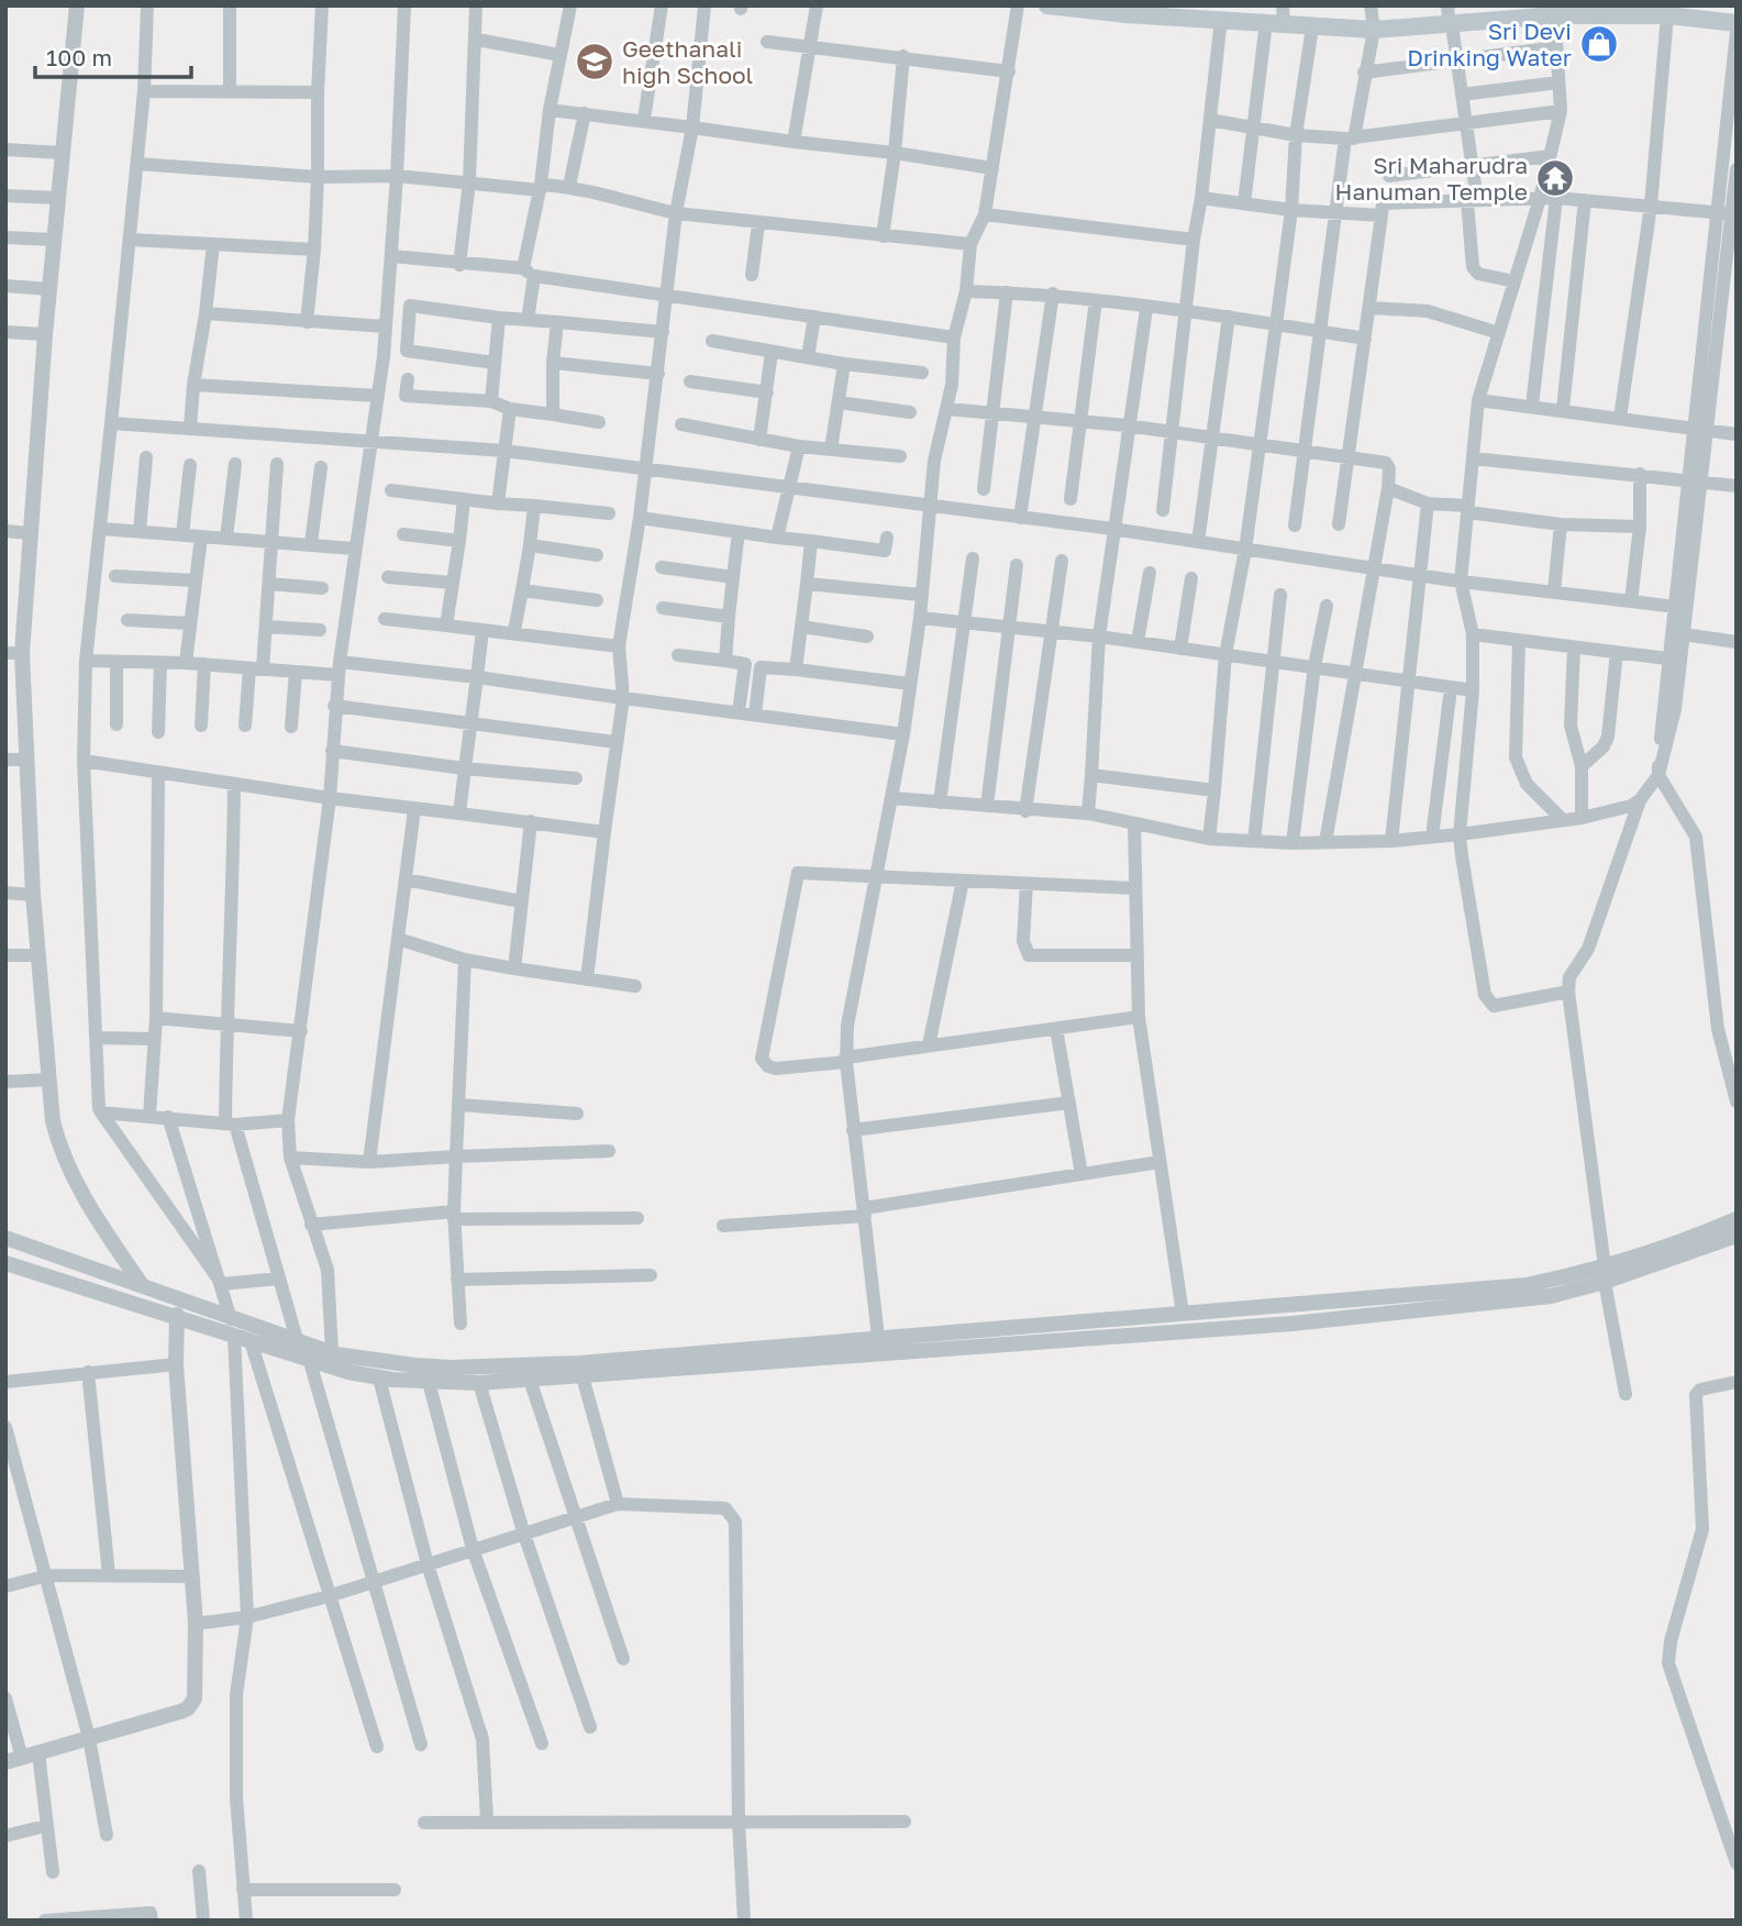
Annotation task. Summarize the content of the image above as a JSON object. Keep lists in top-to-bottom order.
{
  "places": {
    "shop": ["Sri Devi Drinking Water"],
    "school or university": ["Geethanali high School"],
    "temple": ["Sri Maharudra Hanuman Temple"]
  },
  "scale_bar": "100 m"
}
